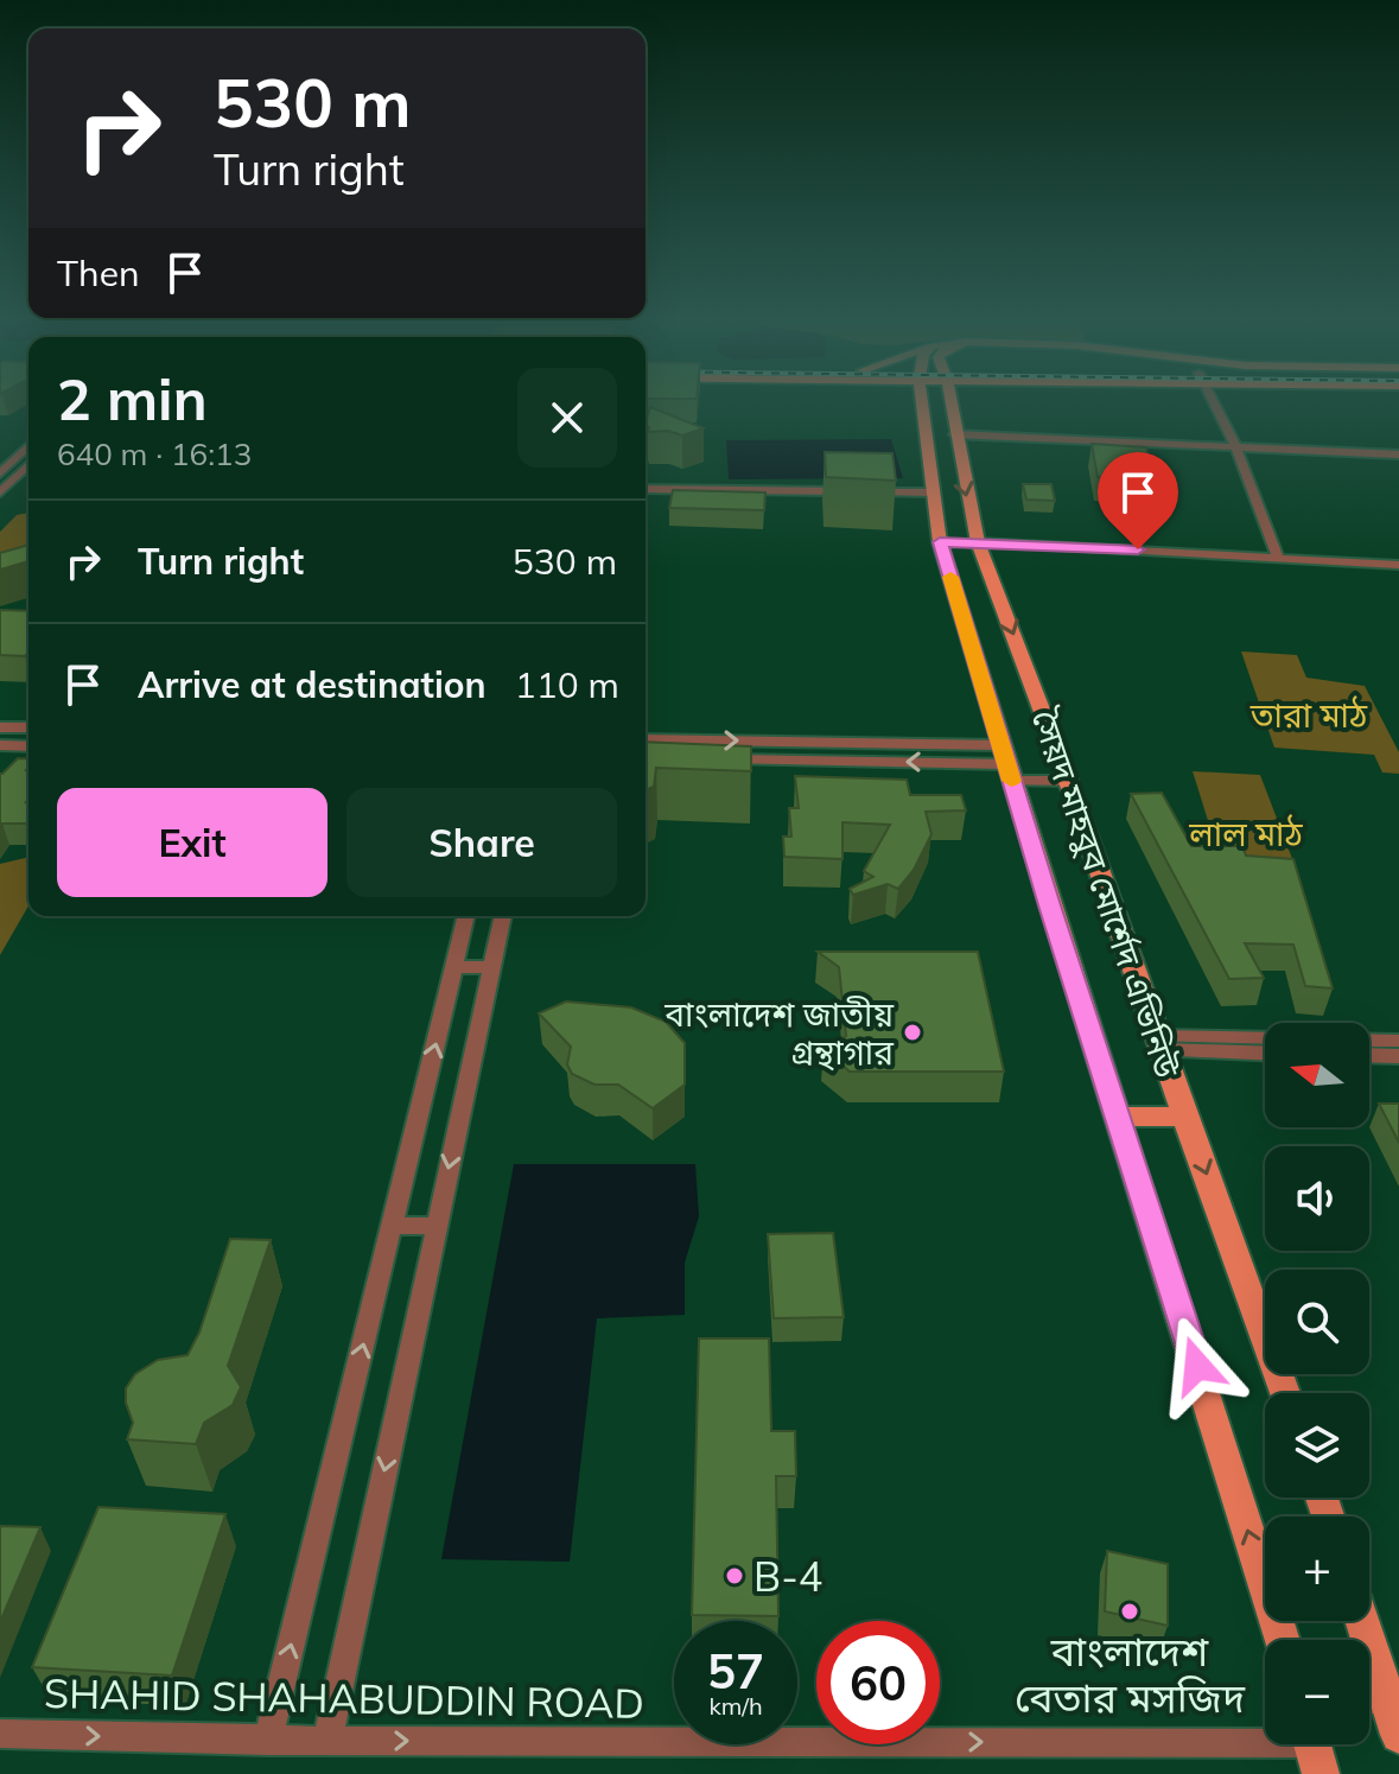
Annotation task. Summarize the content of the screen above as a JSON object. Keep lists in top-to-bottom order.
{
  "streets": {
    "main road": ["সৈয়দ মাহবুব মোর্শেদ এভিনিউ"],
    "street": ["SHAHID SHAHABUDDIN ROAD"]
  },
  "one_way": ["SHAHID SHAHABUDDIN ROAD"],
  "parks": ["তারা মাঠ", "লাল মাঠ"],
  "places": ["বাংলাদেশ জাতীয় গ্রন্থাগার", "B-4", "বাংলাদেশ বেতার মসজিদ"],
  "north": "left",
  "page": {
    "turn": ["530 m", "Turn right"],
    "then": "Then",
    "heading": ["2 min", "640 m · 16:13"],
    "list": [
      {
        "name": "Turn right",
        "value": "530 m"
      },
      {
        "name": "Arrive at destination",
        "value": "110 m"
      }
    ],
    "buttons": ["Exit", "Share"],
    "map_buttons": ["+", "−"],
    "speed": "57 km/h",
    "limit": "60"
  }
}
